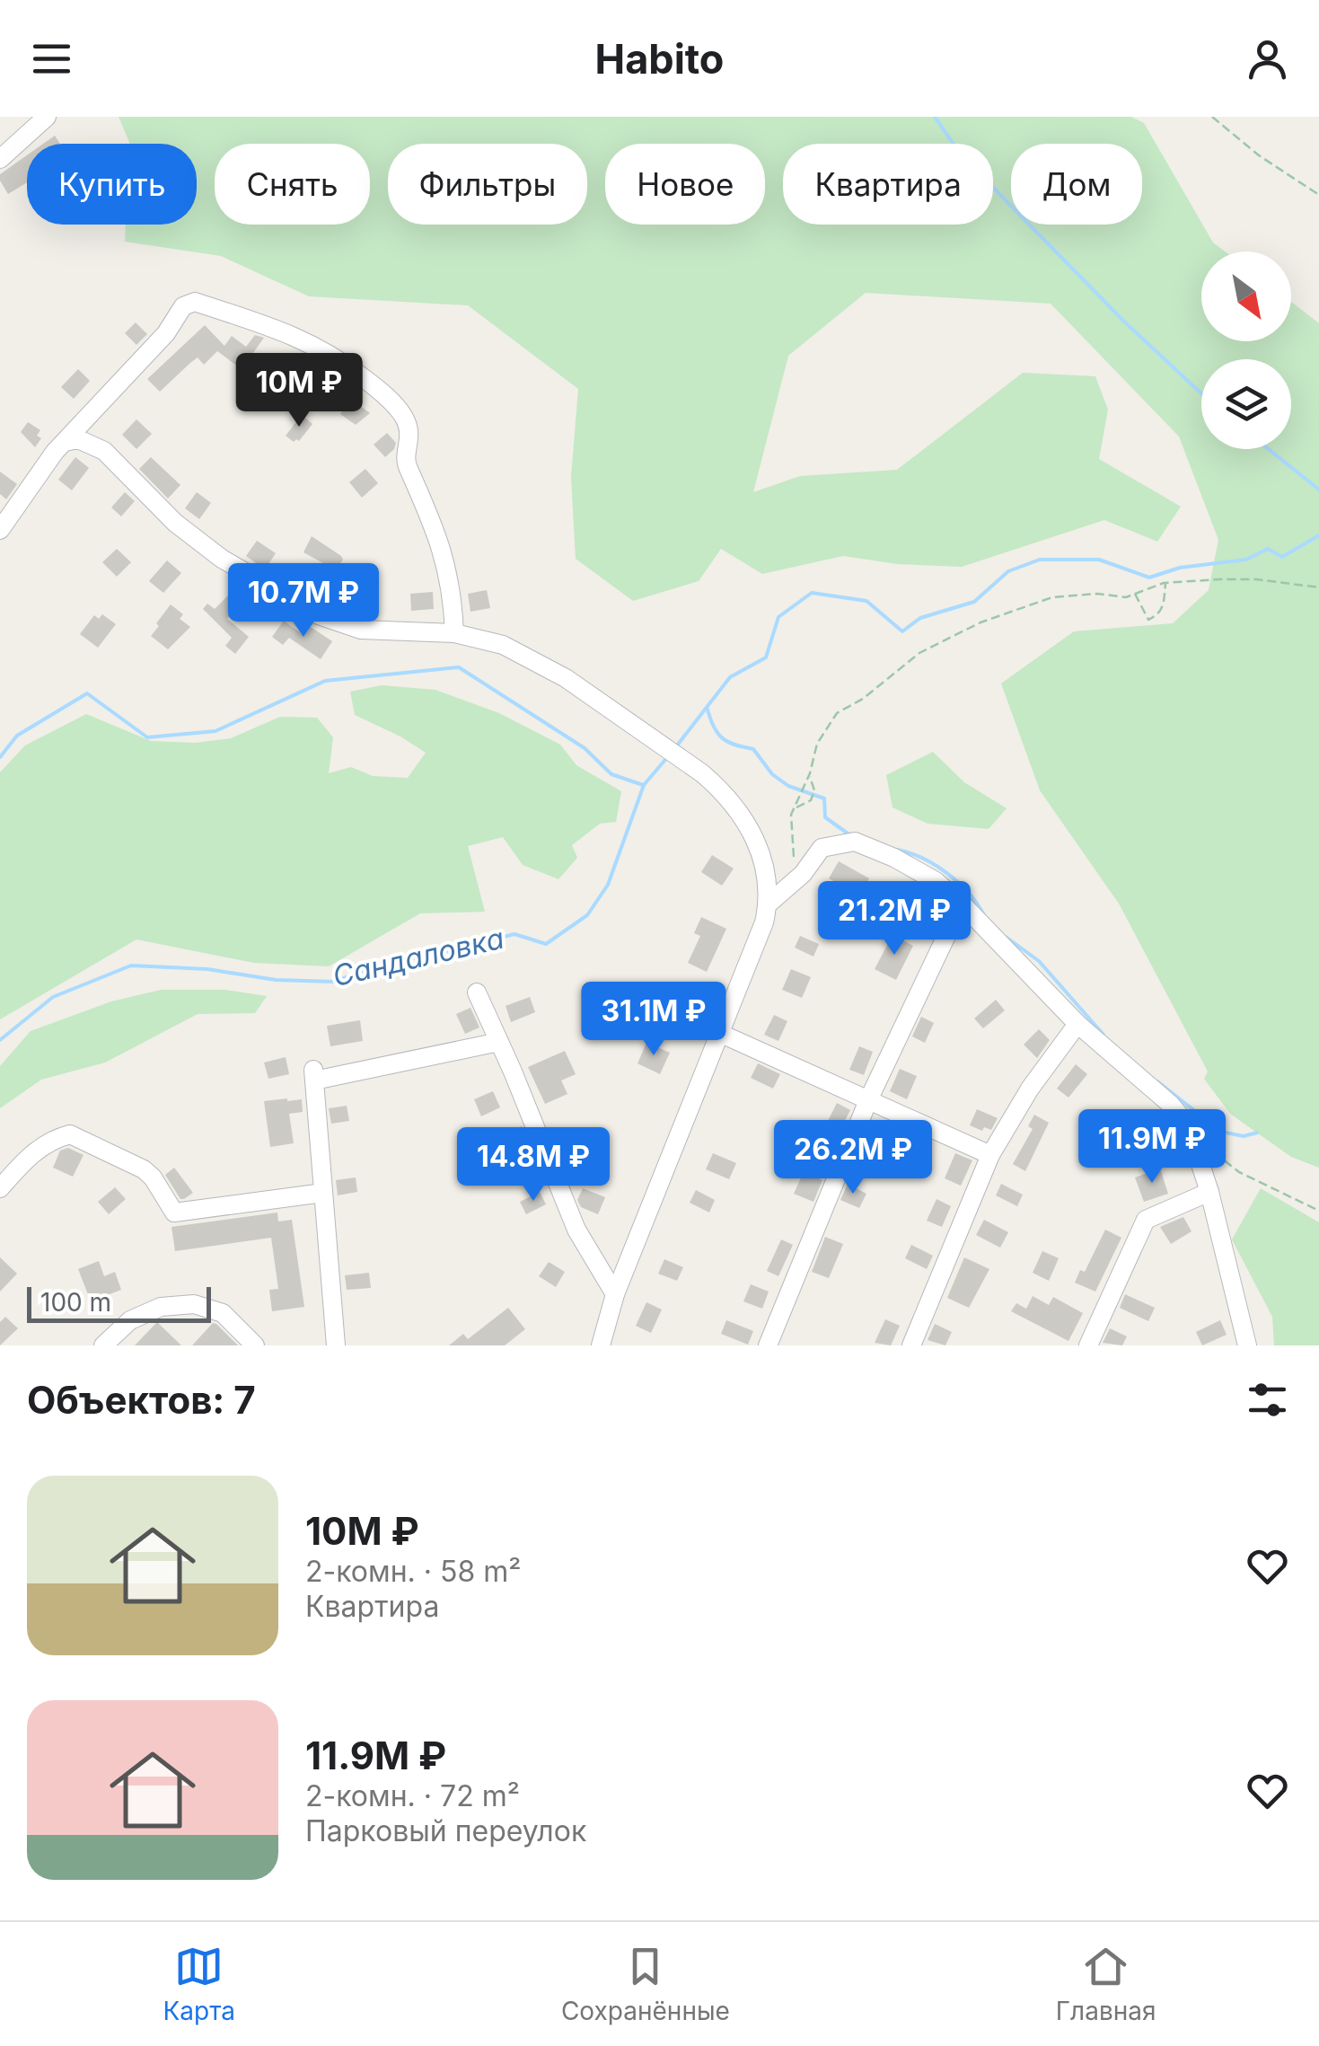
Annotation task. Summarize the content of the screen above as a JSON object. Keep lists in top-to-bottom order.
{
  "water": ["Сандаловка"],
  "scale_bar": "100 m",
  "north": "bottom right",
  "page": {
    "header": "Habito",
    "chip": [
      "Купить",
      "Снять",
      "Фильтры",
      "Новое",
      "Квартира",
      "Дом"
    ],
    "price": [
      "10M ₽",
      "10.7M ₽",
      "21.2M ₽",
      "31.1M ₽",
      "11.9M ₽",
      "26.2M ₽",
      "14.8M ₽"
    ],
    "scale": "100 m",
    "heading": "Объектов: 7",
    "list": [
      {
        "name": "10M ₽",
        "note": "2-комн. · 58 m² · Квартира"
      },
      {
        "name": "11.9M ₽",
        "note": "2-комн. · 72 m² · Парковый переулок"
      }
    ],
    "tabs": ["Карта", "Сохранённые", "Главная"]
  }
}
